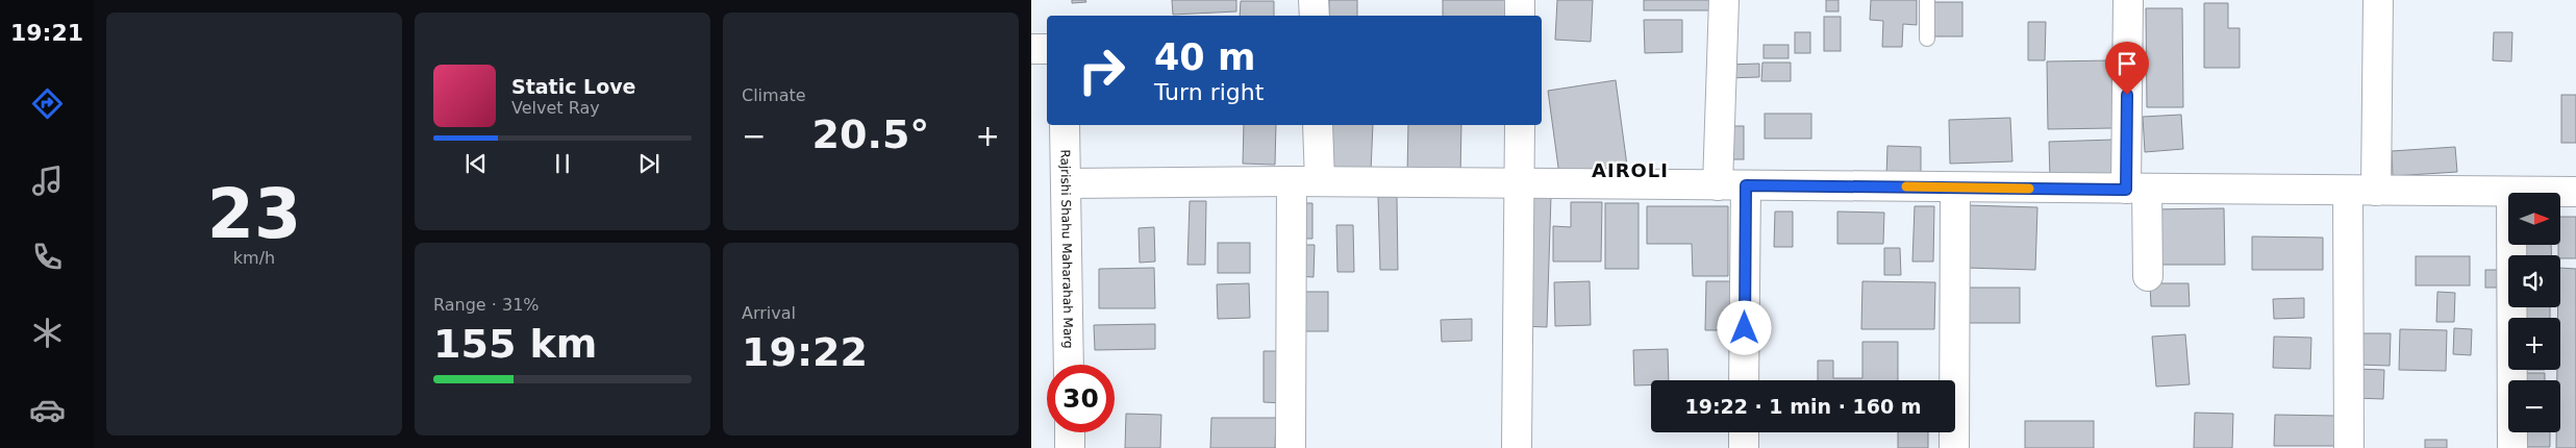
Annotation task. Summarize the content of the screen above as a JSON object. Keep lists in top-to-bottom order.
{
  "streets": {
    "street": ["Rajrishi Shahu Maharahah Marg"]
  },
  "districts": ["AIROLI"],
  "north": "right",
  "page": {
    "tabs": "19:21",
    "tile": [
      ["23", "km/h"],
      "Climate",
      ["Range · 31%", "155 km"],
      ["Arrival", "19:22"]
    ],
    "turn": ["40 m", "Turn right"],
    "song": ["Static Love", "Velvet Ray"],
    "heat": ["−", "20.5°", "+"],
    "map_buttons": ["+", "−"],
    "limit": "30",
    "trip": "19:22 · 1 min · 160 m"
  }
}
